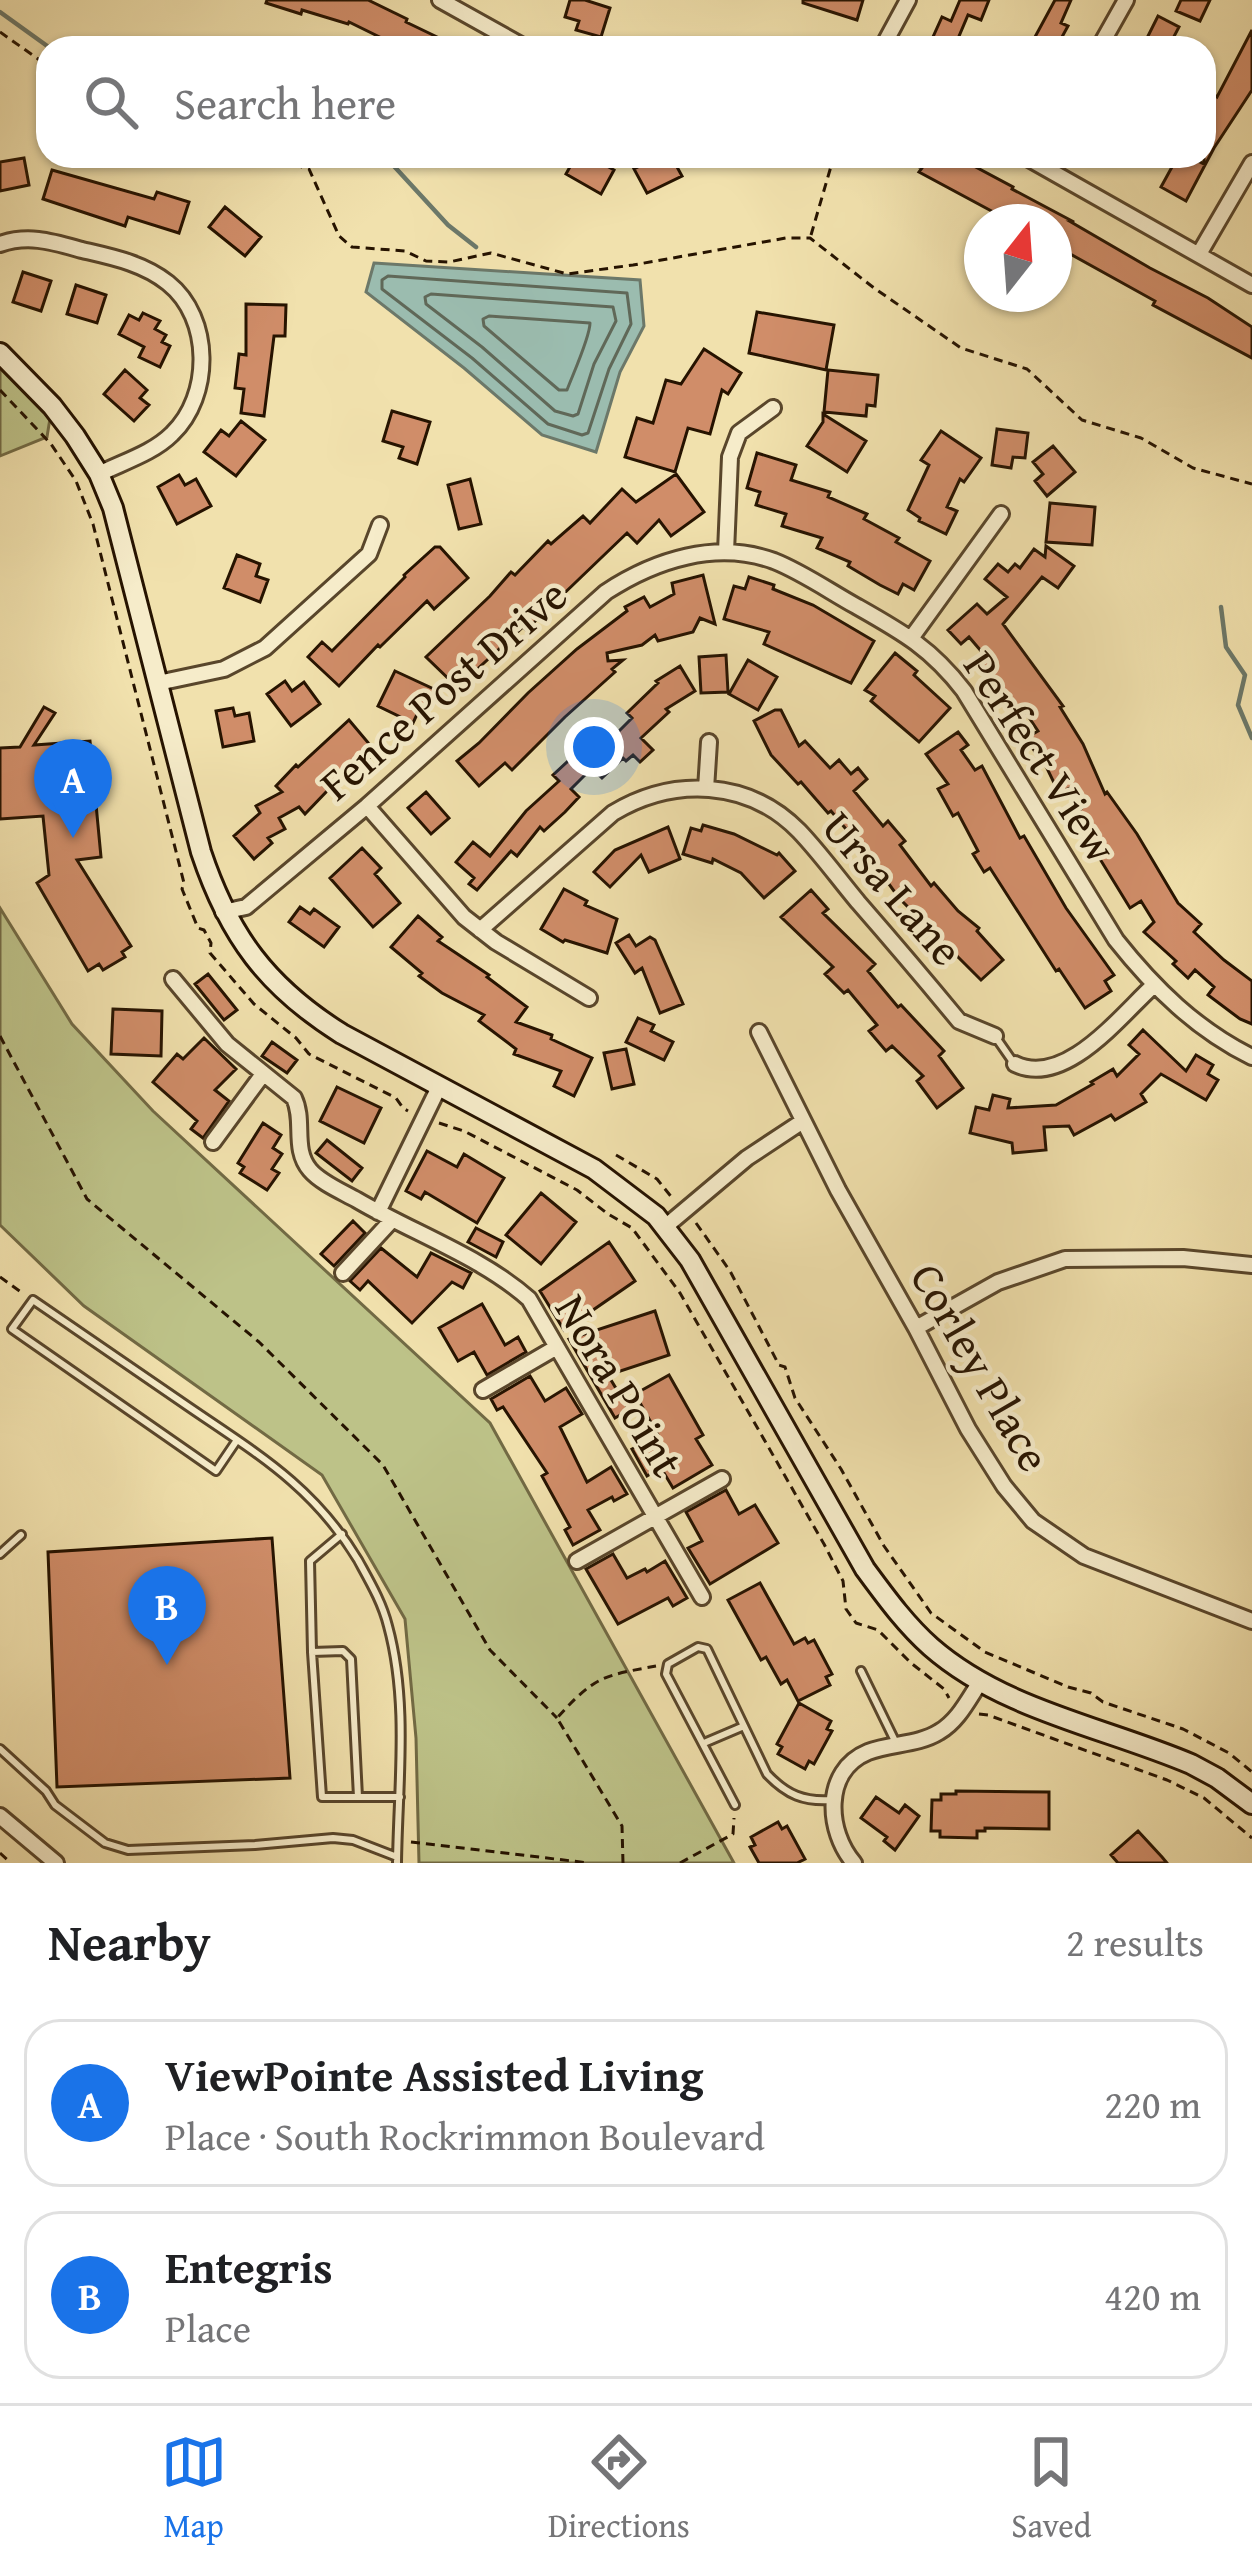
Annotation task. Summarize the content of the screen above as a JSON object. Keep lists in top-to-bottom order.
{
  "streets": {
    "street": [
      "Fence Post Drive",
      "Perfect View",
      "Ursa Lane",
      "Corley Place",
      "Nora Point"
    ]
  },
  "crossings": [
    ["Fence Post Drive", "Perfect View"]
  ],
  "north": "top",
  "page": {
    "search": "Search here",
    "pins": ["A", "B"],
    "heading": ["Nearby", "2 results"],
    "list": [
      {
        "mark": "A",
        "name": "ViewPointe Assisted Living",
        "note": "Place · South Rockrimmon Boulevard",
        "value": "220 m"
      },
      {
        "mark": "B",
        "name": "Entegris",
        "note": "Place",
        "value": "420 m"
      }
    ],
    "nav": ["Map", "Directions", "Saved"]
  }
}
